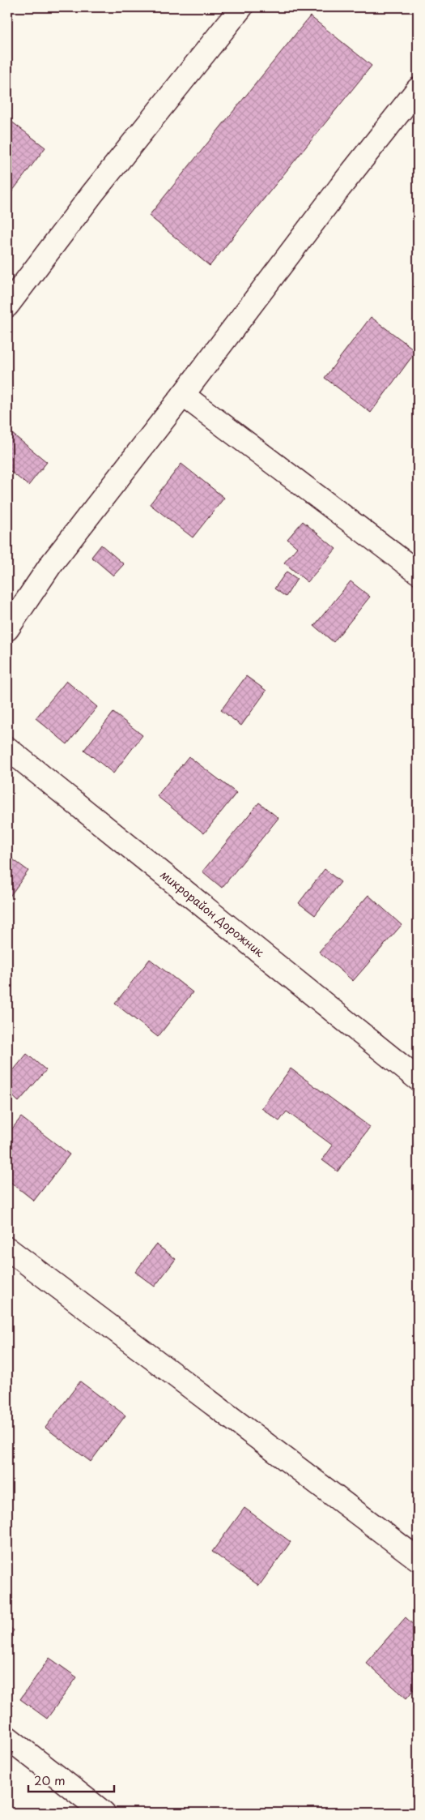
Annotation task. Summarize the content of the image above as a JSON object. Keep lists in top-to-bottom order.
{
  "streets": {
    "street": ["микрорайон Дорожник"]
  },
  "scale_bar": "20 m"
}
